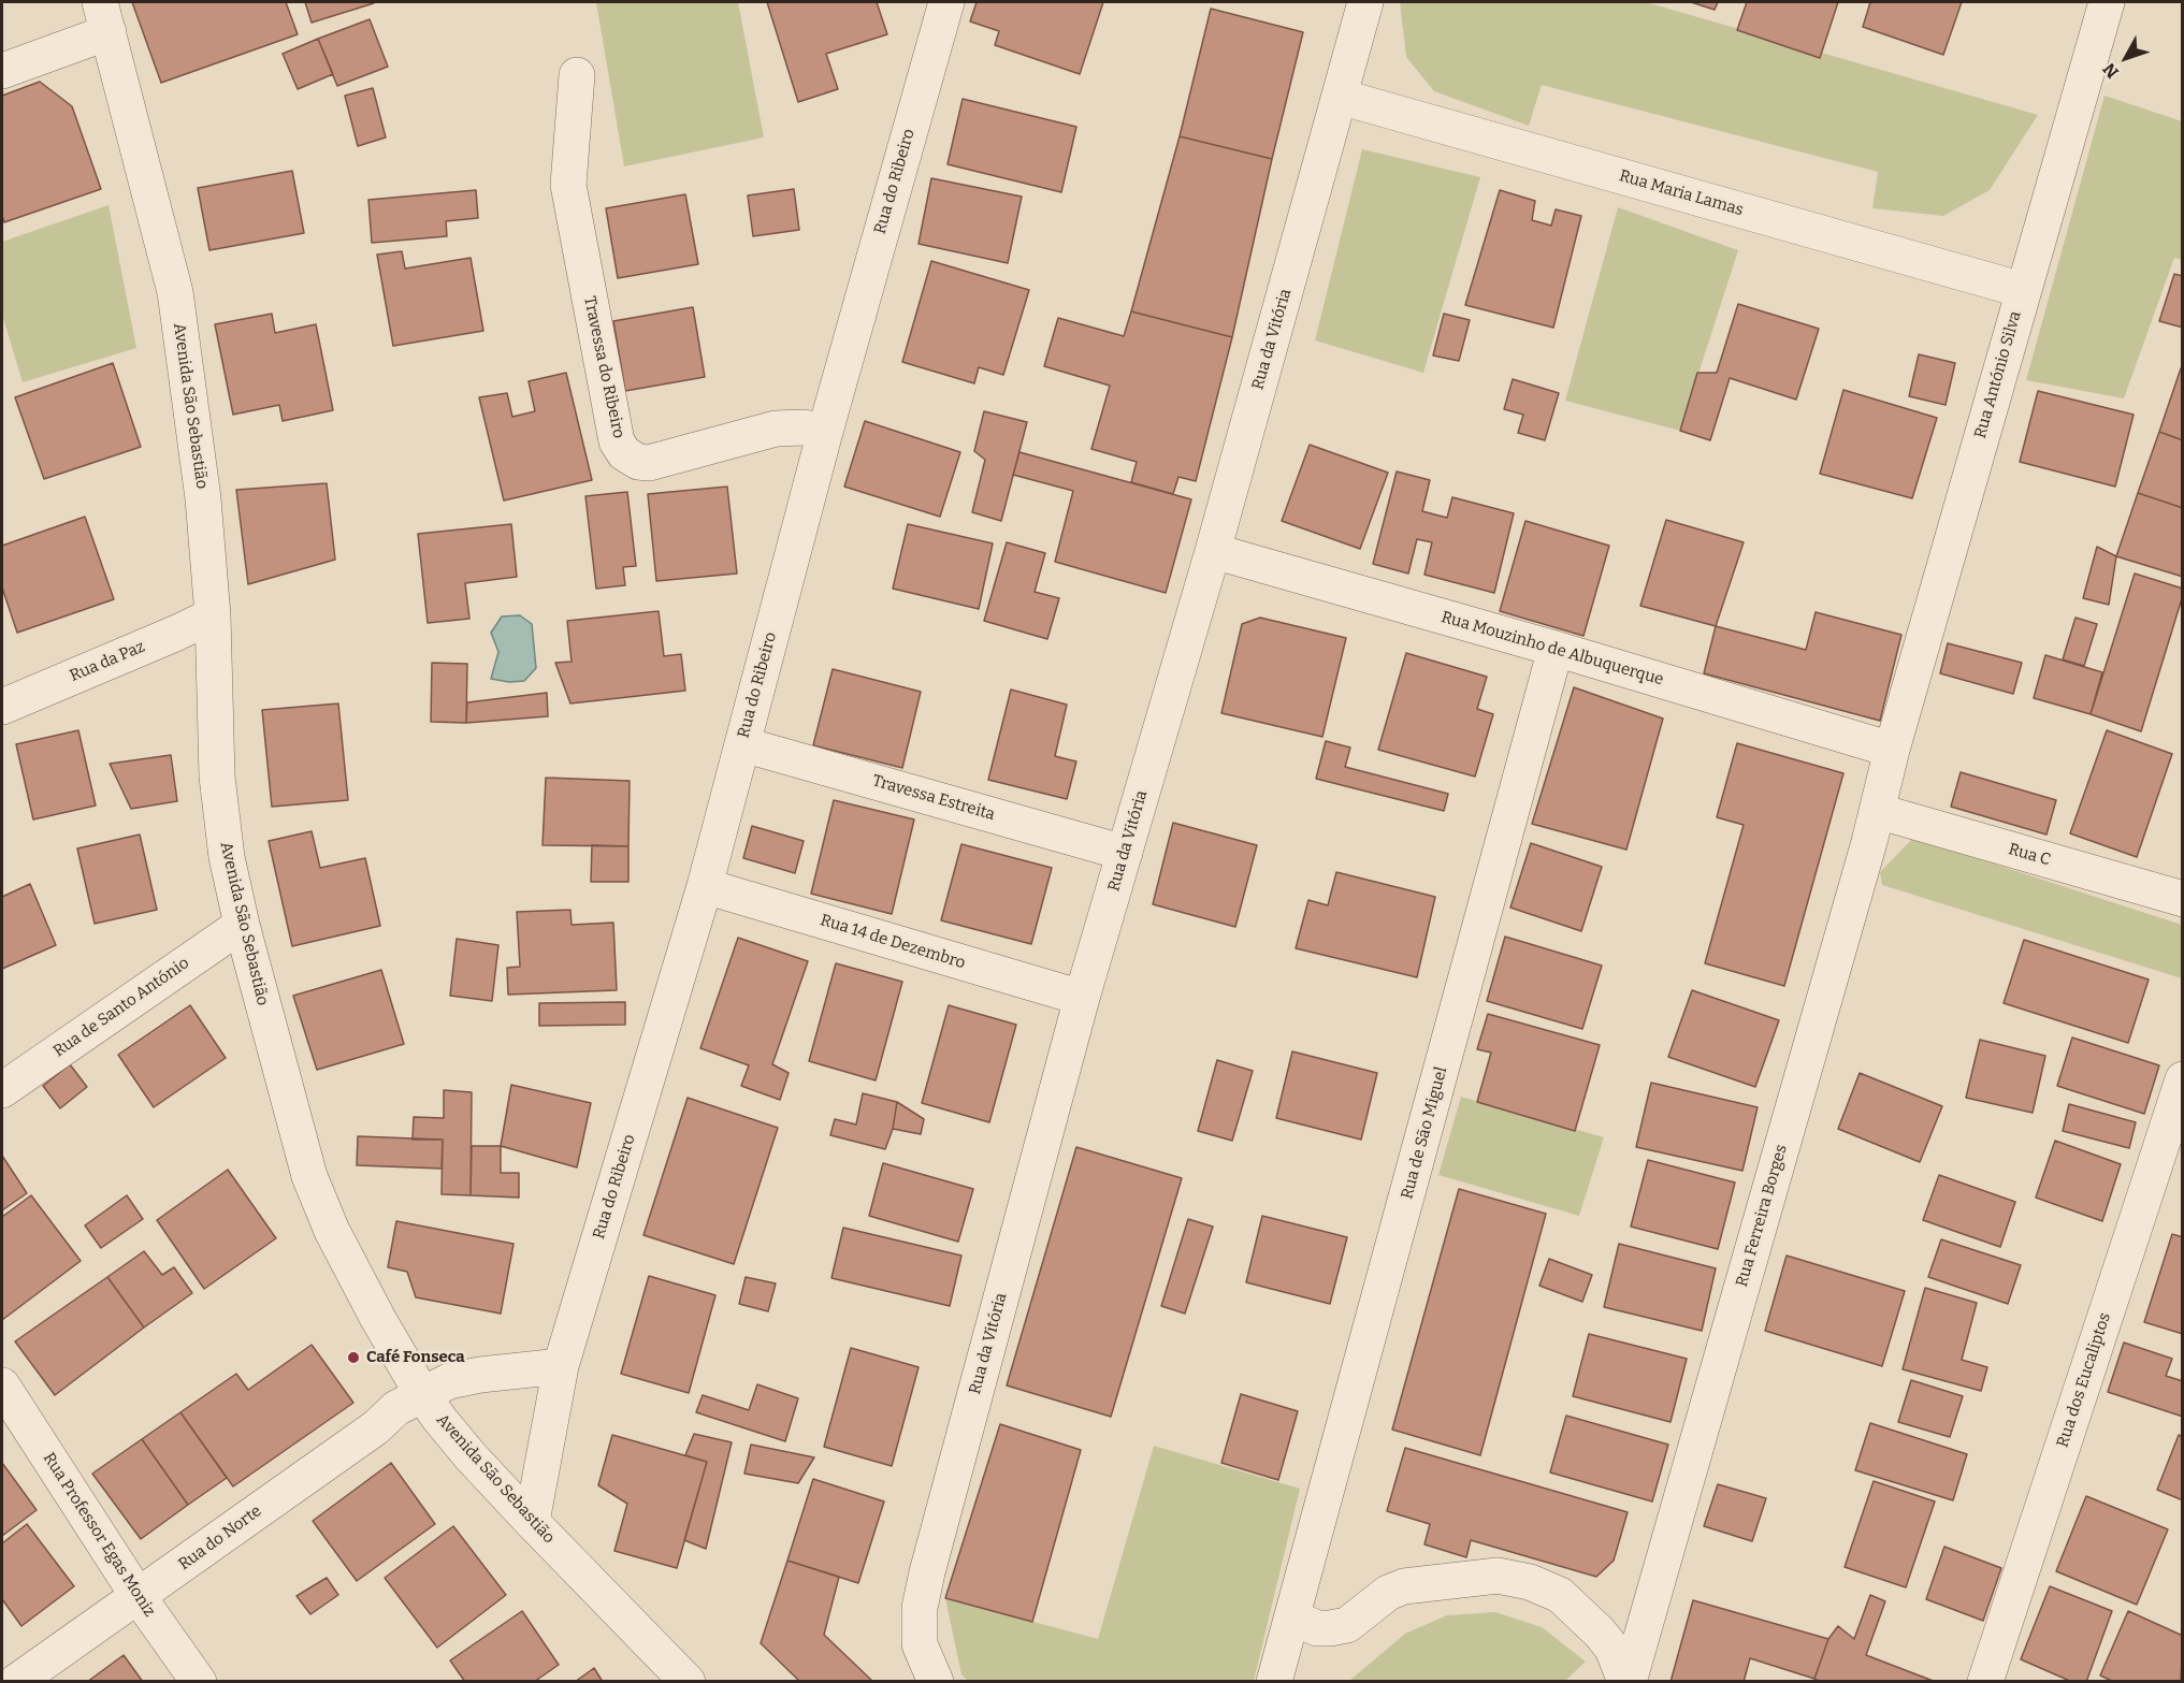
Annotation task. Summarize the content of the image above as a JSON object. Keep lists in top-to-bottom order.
{
  "streets": {
    "street": [
      "Rua do Ribeiro",
      "Rua Maria Lamas",
      "Rua da Vitória",
      "Travessa do Ribeiro",
      "Rua António Silva",
      "Avenida São Sebastião",
      "Rua Mouzinho de Albuquerque",
      "Rua da Paz",
      "Travessa Estreita",
      "Rua C",
      "Rua 14 de Dezembro",
      "Rua de Santo António",
      "Rua de São Miguel",
      "Rua Ferreira Borges",
      "Rua dos Eucaliptos",
      "Rua Professor Egas Moniz",
      "Rua do Norte"
    ]
  },
  "crossings": [
    ["Rua do Ribeiro", "Travessa do Ribeiro"],
    ["Rua do Ribeiro", "Avenida São Sebastião"],
    ["Rua do Ribeiro", "Travessa Estreita"],
    ["Rua do Ribeiro", "Rua 14 de Dezembro"],
    ["Rua Maria Lamas", "Rua da Vitória"],
    ["Rua Maria Lamas", "Rua António Silva"],
    ["Rua da Vitória", "Rua Mouzinho de Albuquerque"],
    ["Rua da Vitória", "Travessa Estreita"],
    ["Rua da Vitória", "Rua 14 de Dezembro"],
    ["Rua António Silva", "Rua Mouzinho de Albuquerque"],
    ["Rua António Silva", "Rua Ferreira Borges"],
    ["Avenida São Sebastião", "Rua da Paz"],
    ["Avenida São Sebastião", "Rua de Santo António"],
    ["Avenida São Sebastião", "Rua do Norte"],
    ["Rua Mouzinho de Albuquerque", "Rua de São Miguel"],
    ["Rua Mouzinho de Albuquerque", "Rua Ferreira Borges"],
    ["Rua C", "Rua Ferreira Borges"],
    ["Rua Professor Egas Moniz", "Rua do Norte"]
  ],
  "places": ["Café Fonseca"],
  "north": "bottom left"
}
